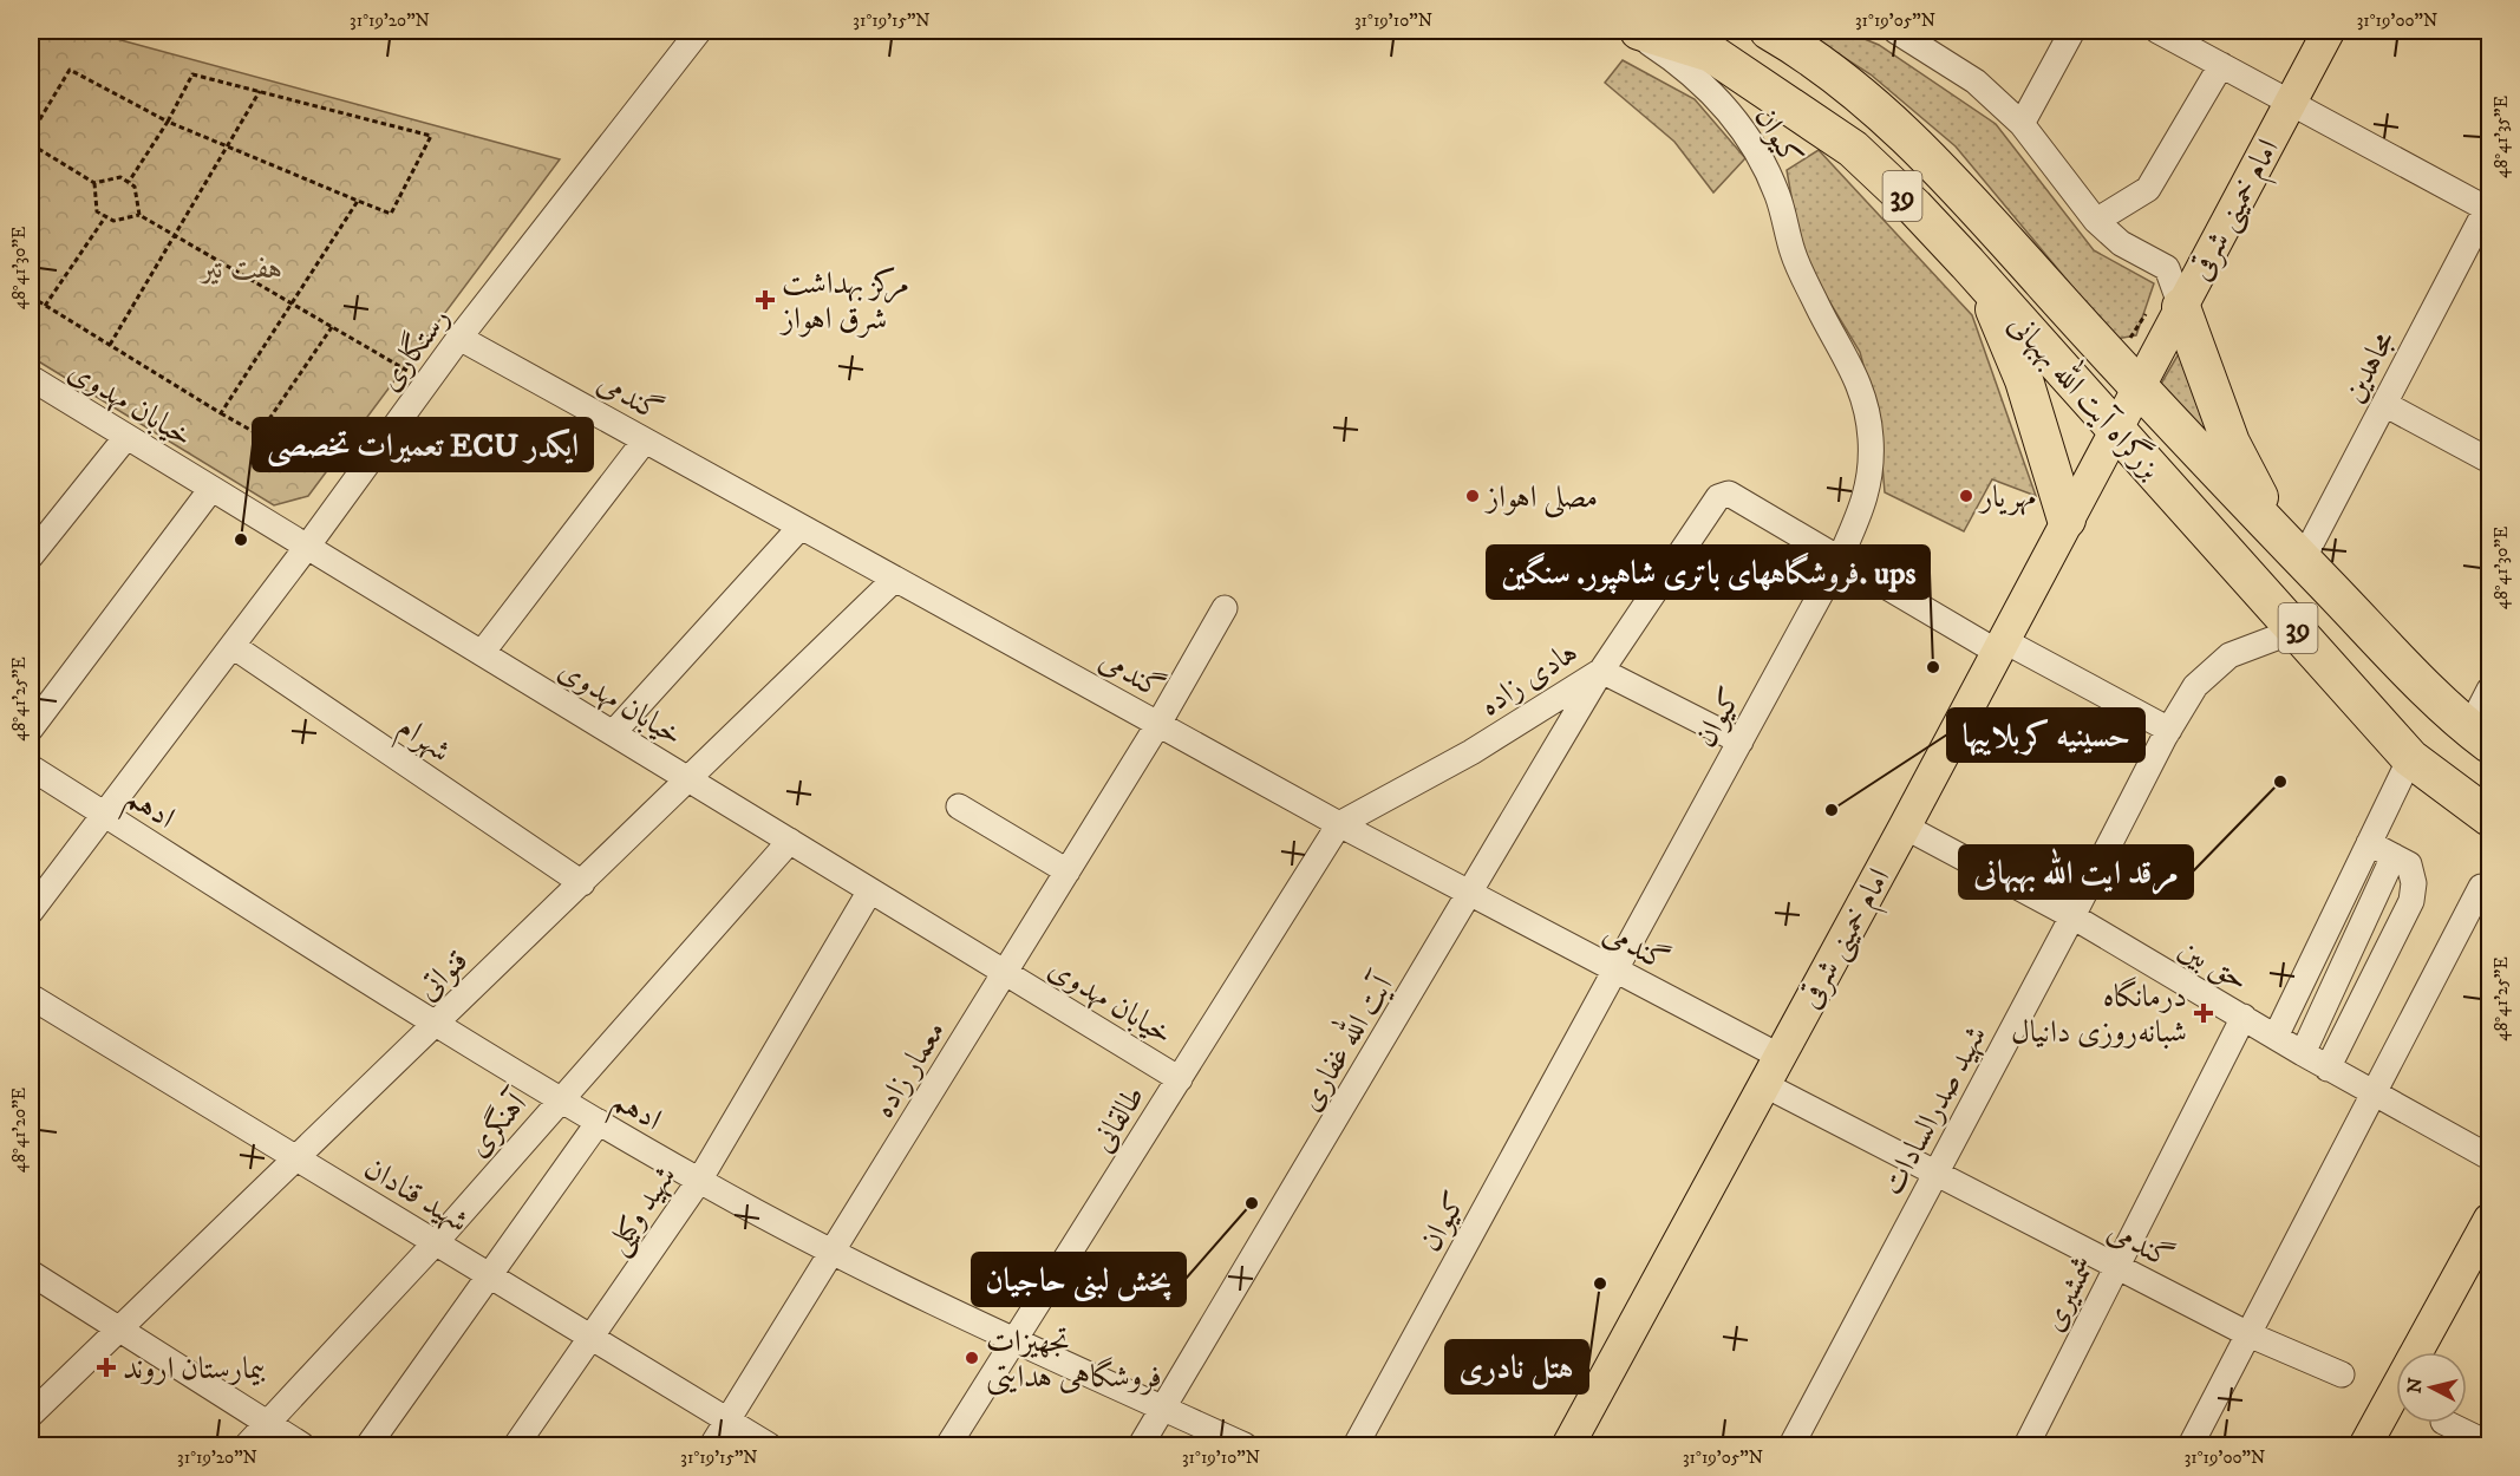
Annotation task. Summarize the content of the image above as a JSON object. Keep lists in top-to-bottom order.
{
  "streets": {
    "highway": ["39", "بزرگراه آیت الله بهبهانی"],
    "main road": ["امام خمینی شرقی"],
    "street": [
      "کیوان",
      "رستگاری",
      "مجاهدین",
      "گندمی",
      "خیابان مهدوی",
      "هادی زاده",
      "شهرام",
      "ادهم",
      "حق بین",
      "قنواتی",
      "آیت الله غفاری",
      "معمار زاده",
      "شهید صدرالسادات",
      "طالقانی",
      "آهنگری",
      "شهید قنادان",
      "شهید وکیلی",
      "شمشیری"
    ]
  },
  "crossings": [
    ["کیوان", "گندمی"],
    ["کیوان", "هادی زاده"],
    ["امام خمینی شرقی", "گندمی"],
    ["امام خمینی شرقی", "بزرگراه آیت الله بهبهانی"],
    ["امام خمینی شرقی", "حق بین"],
    ["رستگاری", "گندمی"],
    ["رستگاری", "خیابان مهدوی"],
    ["رستگاری", "شهرام"],
    ["رستگاری", "ادهم"],
    ["مجاهدین", "بزرگراه آیت الله بهبهانی"],
    ["گندمی", "هادی زاده"],
    ["گندمی", "قنواتی"],
    ["گندمی", "آیت الله غفاری"],
    ["گندمی", "معمار زاده"],
    ["گندمی", "شهید صدرالسادات"],
    ["گندمی", "طالقانی"],
    ["گندمی", "شمشیری"],
    ["بزرگراه آیت الله بهبهانی", "شهید صدرالسادات"],
    ["خیابان مهدوی", "قنواتی"],
    ["خیابان مهدوی", "معمار زاده"],
    ["خیابان مهدوی", "طالقانی"],
    ["خیابان مهدوی", "آهنگری"],
    ["خیابان مهدوی", "شهید وکیلی"],
    ["هادی زاده", "آیت الله غفاری"],
    ["هادی زاده", "طالقانی"],
    ["شهرام", "قنواتی"],
    ["ادهم", "قنواتی"],
    ["ادهم", "آیت الله غفاری"],
    ["ادهم", "معمار زاده"],
    ["ادهم", "طالقانی"],
    ["ادهم", "آهنگری"],
    ["ادهم", "شهید وکیلی"],
    ["حق بین", "شهید صدرالسادات"],
    ["حق بین", "شمشیری"],
    ["قنواتی", "شهید قنادان"],
    ["معمار زاده", "شهید قنادان"],
    ["آهنگری", "شهید قنادان"],
    ["شهید قنادان", "شهید وکیلی"]
  ],
  "parks": ["هفت تیر"],
  "places": {
    "health": ["مرکز بهداشت شرق اهواز", "درمانگاه شبانه‌روزی دانیال", "بیمارستان اروند"],
    "other": [
      "مصلی اهواز",
      "مهریار",
      "تعمیرات تخصصی ECU ایکدر",
      "فروشگاههای باتری شاهپور. سنگین. ups",
      "مرقد ایت الله بهبهانی",
      "حسینیه کربلاییها",
      "پخش لبنی حاجیان",
      "هتل نادری",
      "تجهیزات فروشگاهی هدایتی"
    ]
  },
  "north": "left",
  "coordinates": [
    "31°19'20\"N",
    "31°19'15\"N",
    "31°19'10\"N",
    "31°19'05\"N",
    "31°19'00\"N",
    "48°41'35\"E",
    "48°41'30\"E",
    "48°41'25\"E",
    "48°41'20\"E"
  ]
}
